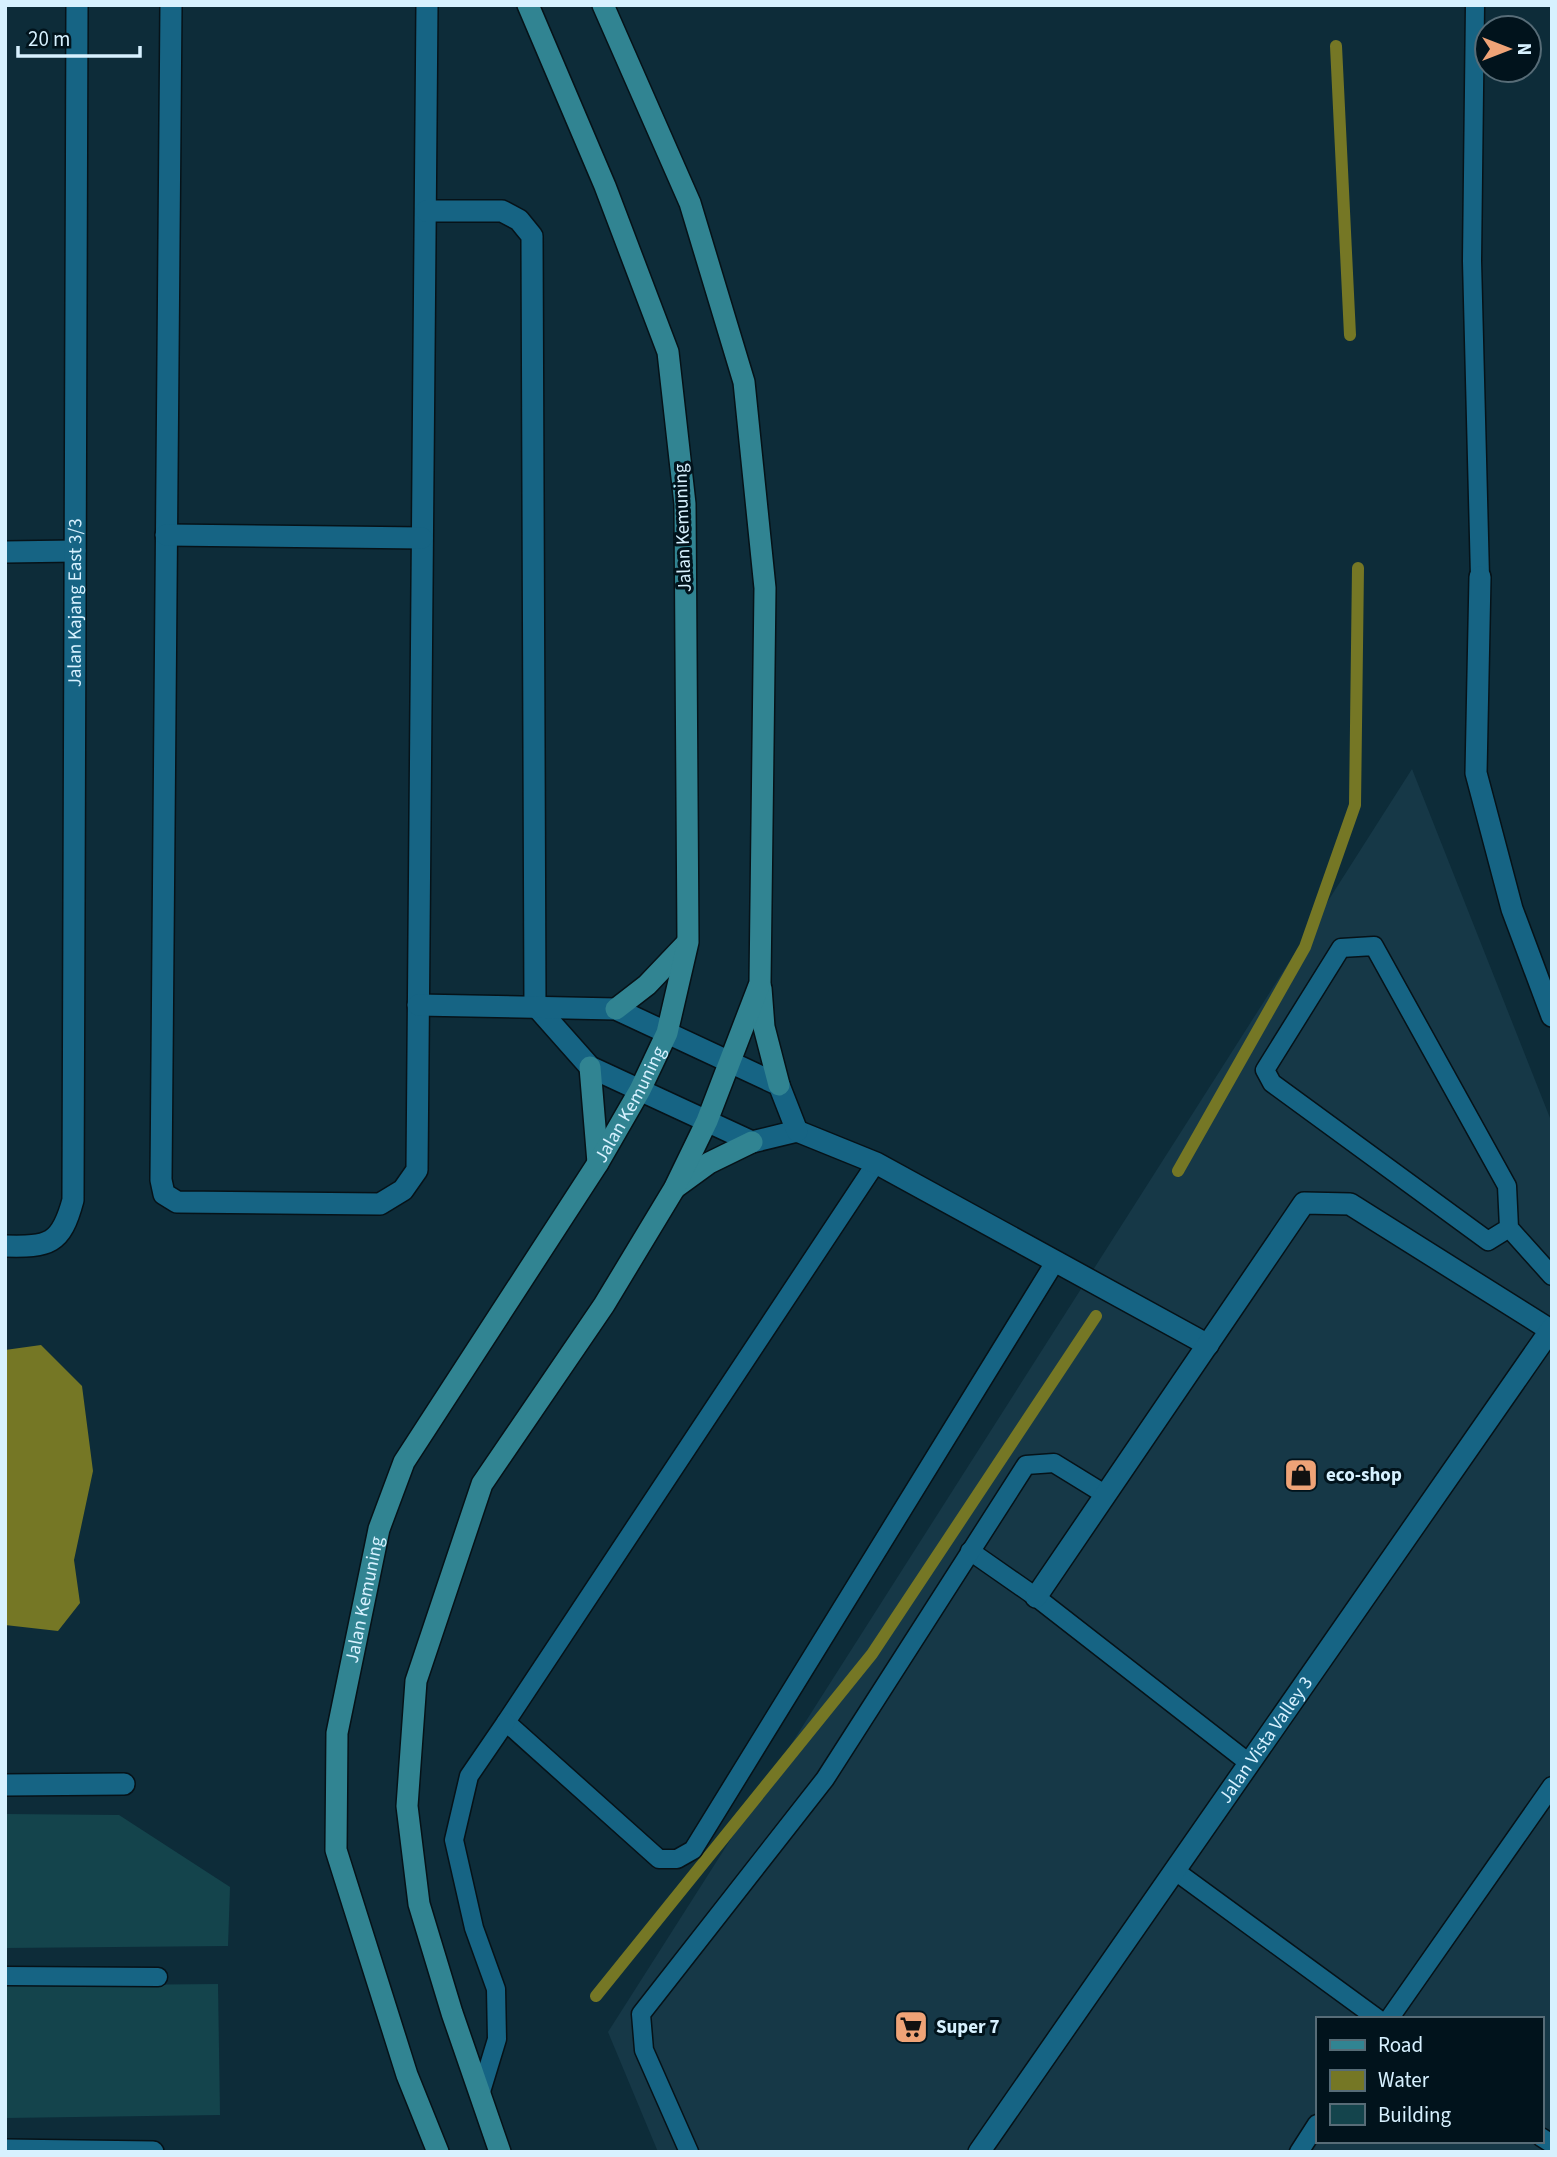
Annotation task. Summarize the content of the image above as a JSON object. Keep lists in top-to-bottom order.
{
  "streets": {
    "street": ["Jalan Kemuning", "Jalan Kajang East 3/3", "Jalan Vista Valley 3"]
  },
  "places": {
    "shop": ["eco-shop"],
    "supermarket": ["Super 7"]
  },
  "legend": ["Road", "Water", "Building"],
  "scale_bar": "20 m",
  "north": "right"
}
